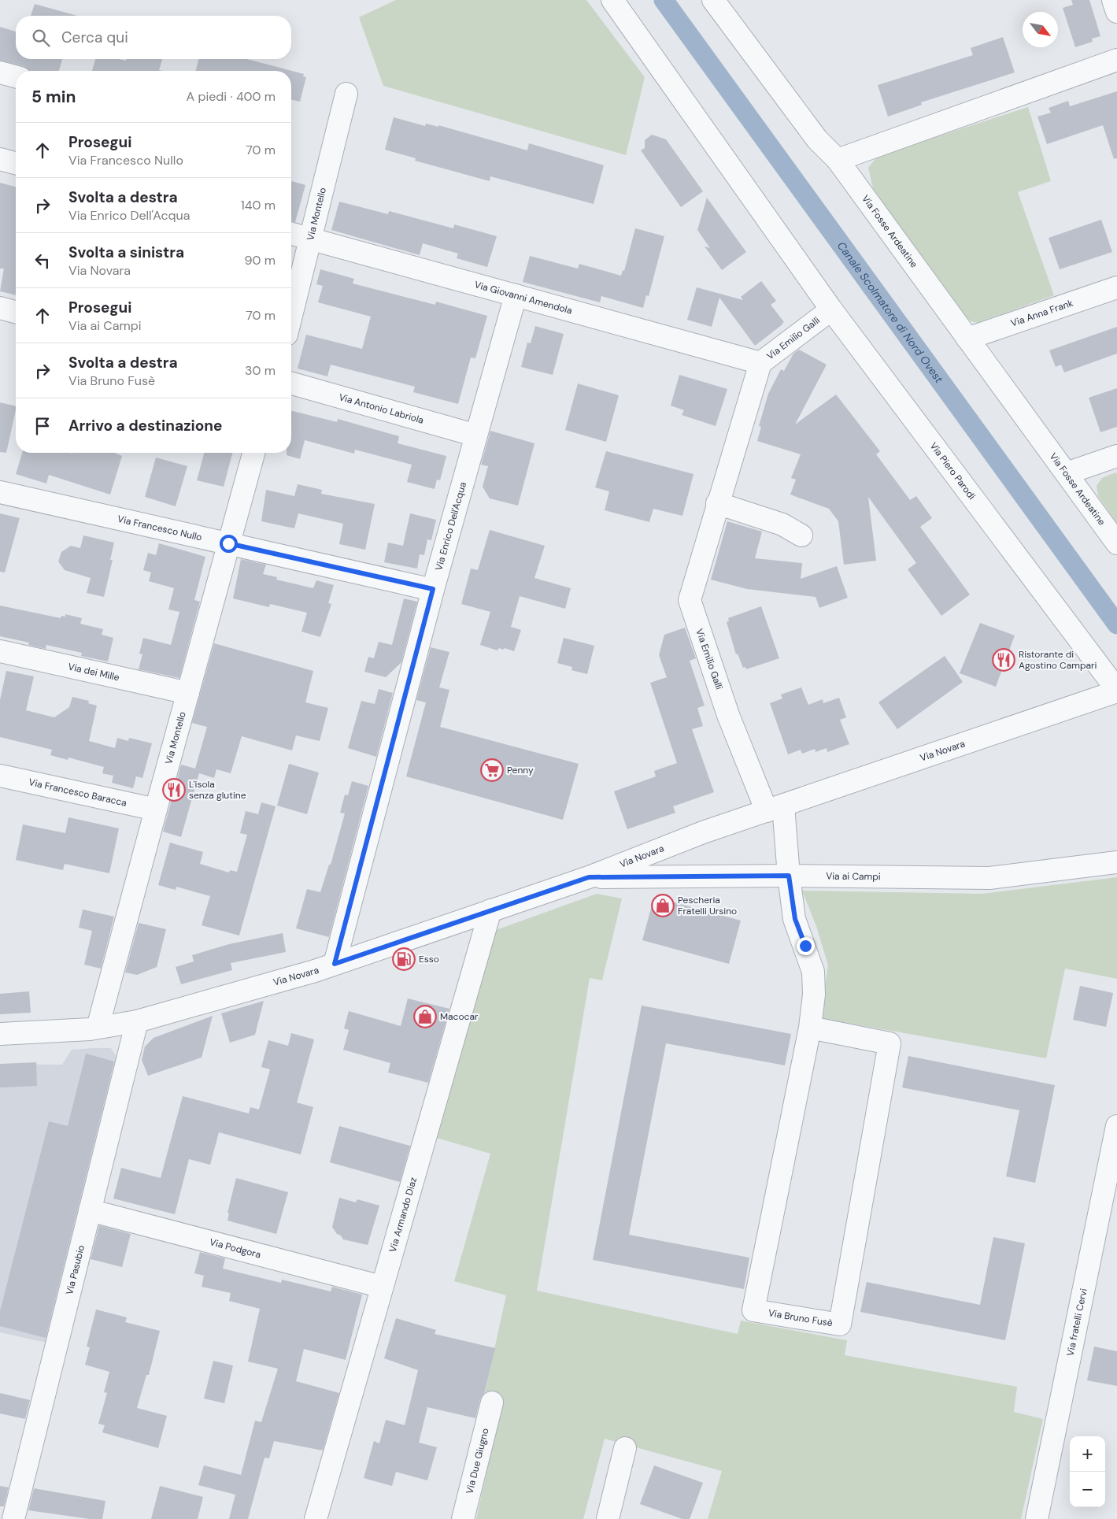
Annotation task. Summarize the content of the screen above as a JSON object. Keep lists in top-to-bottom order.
{
  "streets": {
    "street": [
      "Via Montello",
      "Via Fosse Ardeatine",
      "Via Giovanni Amendola",
      "Via Anna Frank",
      "Via Emilio Galli",
      "Via Antonio Labriola",
      "Via Piero Parodi",
      "Via Enrico Dell'Acqua",
      "Via Francesco Nullo",
      "Via dei Mille",
      "Via Novara",
      "Via Francesco Baracca",
      "Via ai Campi",
      "Via Armando Diaz",
      "Via Podgora",
      "Via Pasubio",
      "Via Bruno Fusè",
      "Via fratelli Cervi",
      "Via Due Giugno"
    ]
  },
  "crossings": [
    ["Via Montello", "Via Giovanni Amendola"],
    ["Via Montello", "Via Francesco Nullo"],
    ["Via Montello", "Via dei Mille"],
    ["Via Montello", "Via Novara"],
    ["Via Montello", "Via Francesco Baracca"],
    ["Via Fosse Ardeatine", "Via Anna Frank"],
    ["Via Giovanni Amendola", "Via Emilio Galli"],
    ["Via Giovanni Amendola", "Via Enrico Dell'Acqua"],
    ["Via Emilio Galli", "Via Piero Parodi"],
    ["Via Emilio Galli", "Via Novara"],
    ["Via Emilio Galli", "Via Bruno Fusè"],
    ["Via Antonio Labriola", "Via Enrico Dell'Acqua"],
    ["Via Piero Parodi", "Via Novara"],
    ["Via Enrico Dell'Acqua", "Via Francesco Nullo"],
    ["Via Enrico Dell'Acqua", "Via Novara"],
    ["Via Novara", "Via ai Campi"],
    ["Via Novara", "Via Armando Diaz"],
    ["Via Novara", "Via Pasubio"],
    ["Via Novara", "Via Bruno Fusè"],
    ["Via ai Campi", "Via Bruno Fusè"],
    ["Via Armando Diaz", "Via Podgora"],
    ["Via Podgora", "Via Pasubio"]
  ],
  "water": ["Canale Scolmatore di Nord Ovest"],
  "places": {
    "restaurant": ["Ristorante di Agostino Campari", "L'isola senza glutine"],
    "supermarket": ["Penny"],
    "shop": ["Pescheria Fratelli Ursino", "Macocar"],
    "fuel station": ["Esso"]
  },
  "north": "bottom right",
  "page": {
    "search": "Cerca qui",
    "heading": ["5 min", "A piedi · 400 m"],
    "list": [
      ["Prosegui", "Via Francesco Nullo", "70 m"],
      ["Svolta a destra", "Via Enrico Dell'Acqua", "140 m"],
      ["Svolta a sinistra", "Via Novara", "90 m"],
      ["Prosegui", "Via ai Campi", "70 m"],
      ["Svolta a destra", "Via Bruno Fusè", "30 m"],
      "Arrivo a destinazione"
    ],
    "map_buttons": ["+", "−"]
  }
}
